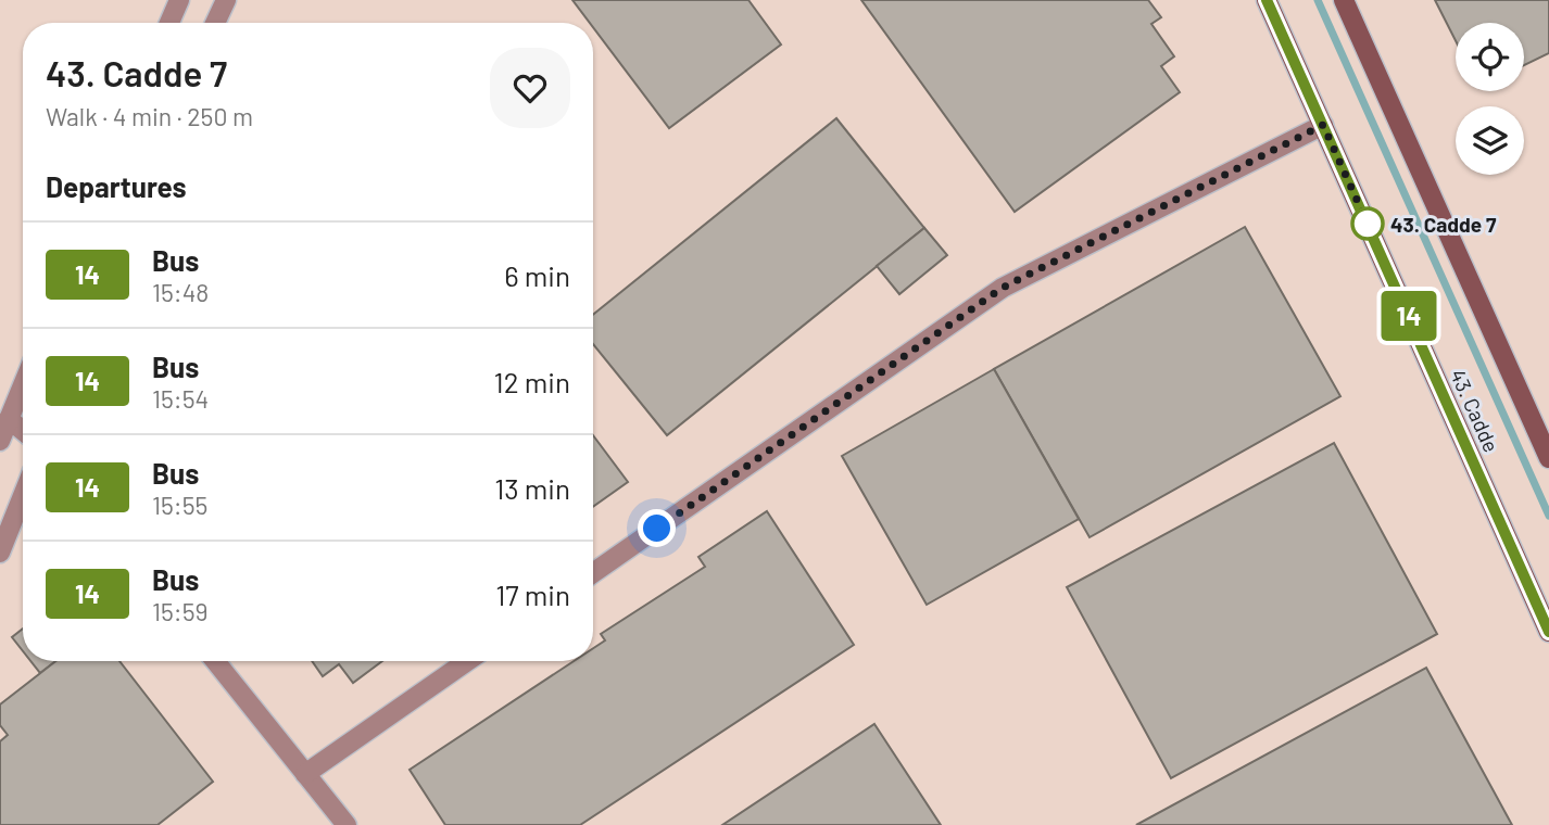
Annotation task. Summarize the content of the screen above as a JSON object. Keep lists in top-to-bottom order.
{
  "streets": {
    "main road": ["43. Cadde"]
  },
  "places": ["43. Cadde 7"],
  "lines": ["bus line 14"],
  "page": {
    "on_map": "14",
    "heading": [
      ["43. Cadde 7", "Walk · 4 min · 250 m"],
      "Departures"
    ],
    "list": [
      {
        "mark": "14",
        "name": "Bus",
        "note": "15:48",
        "value": "6 min"
      },
      {
        "mark": "14",
        "name": "Bus",
        "note": "15:54",
        "value": "12 min"
      },
      {
        "mark": "14",
        "name": "Bus",
        "note": "15:55",
        "value": "13 min"
      },
      {
        "mark": "14",
        "name": "Bus",
        "note": "15:59",
        "value": "17 min"
      }
    ]
  }
}
